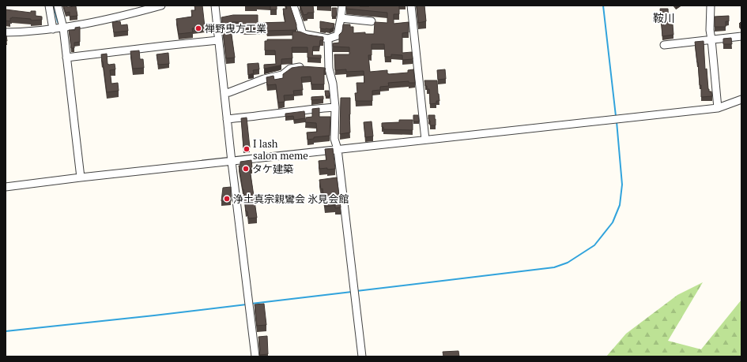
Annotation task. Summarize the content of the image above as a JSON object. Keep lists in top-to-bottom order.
{
  "districts": ["鞍川"],
  "places": [
    "禅野曳方工業",
    "I lash salon meme",
    "タケ建築",
    "浄土真宗親鸞会 氷見会館"
  ]
}
